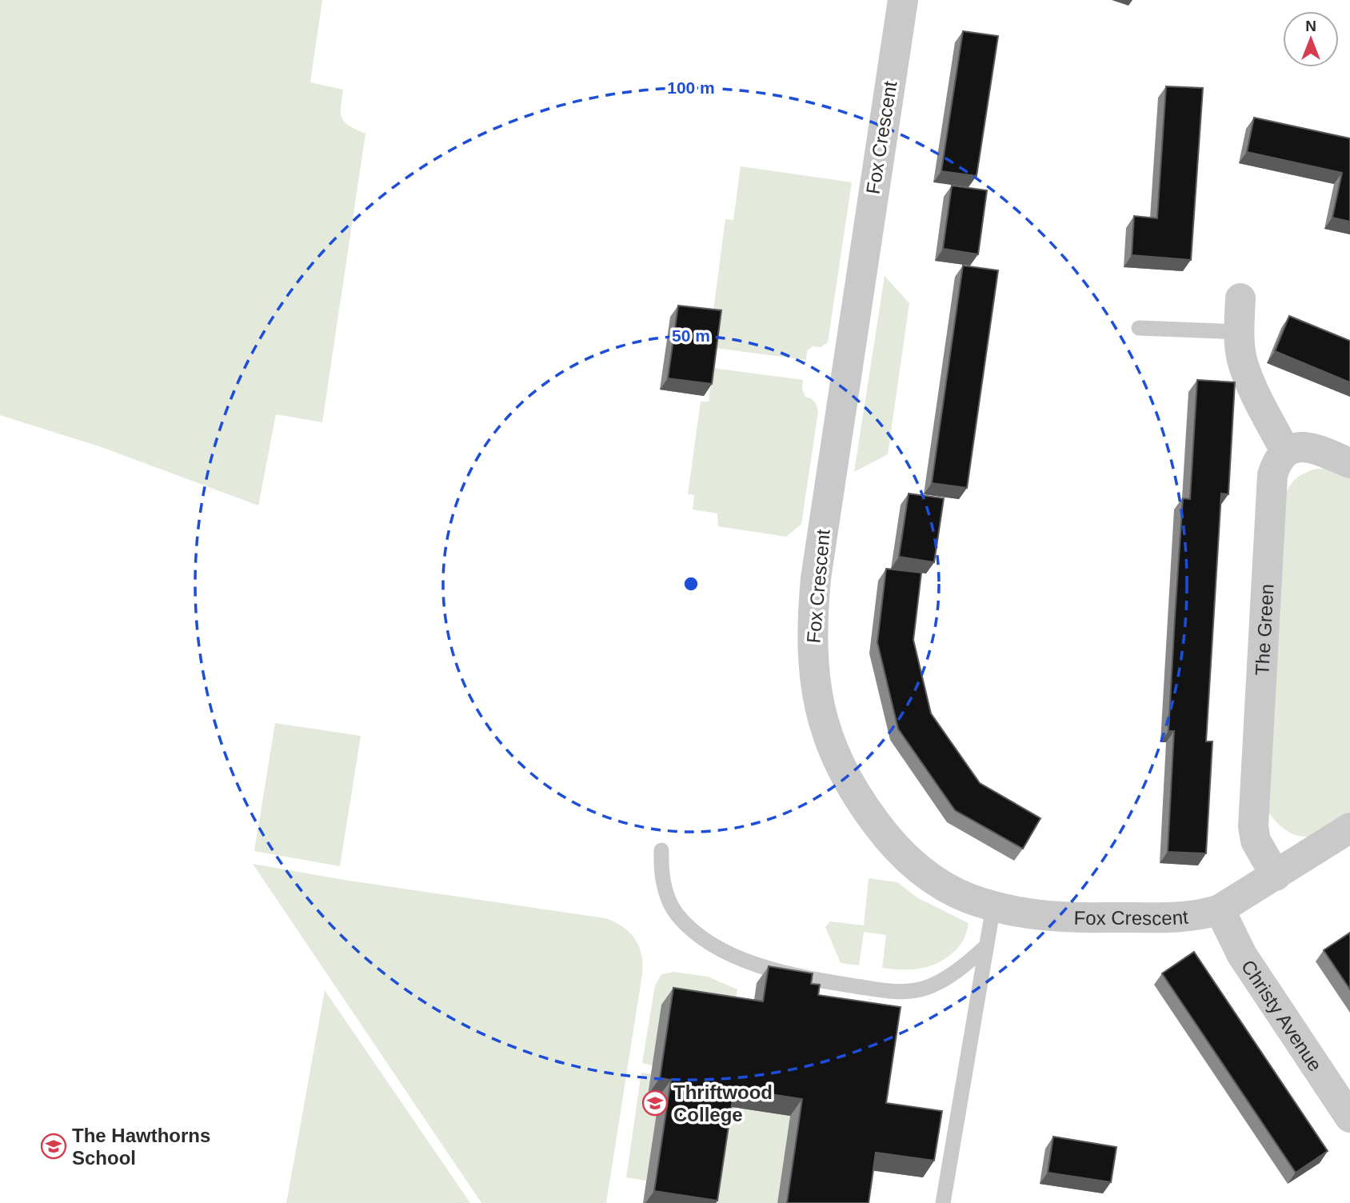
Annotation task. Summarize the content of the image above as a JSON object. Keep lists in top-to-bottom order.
{
  "streets": {
    "street": ["Fox Crescent", "The Green", "Christy Avenue"]
  },
  "crossings": [
    ["Fox Crescent", "Christy Avenue"]
  ],
  "places": {
    "school or university": ["Thriftwood College", "The Hawthorns School"]
  },
  "north": "top",
  "rings": ["100 m", "50 m"]
}
